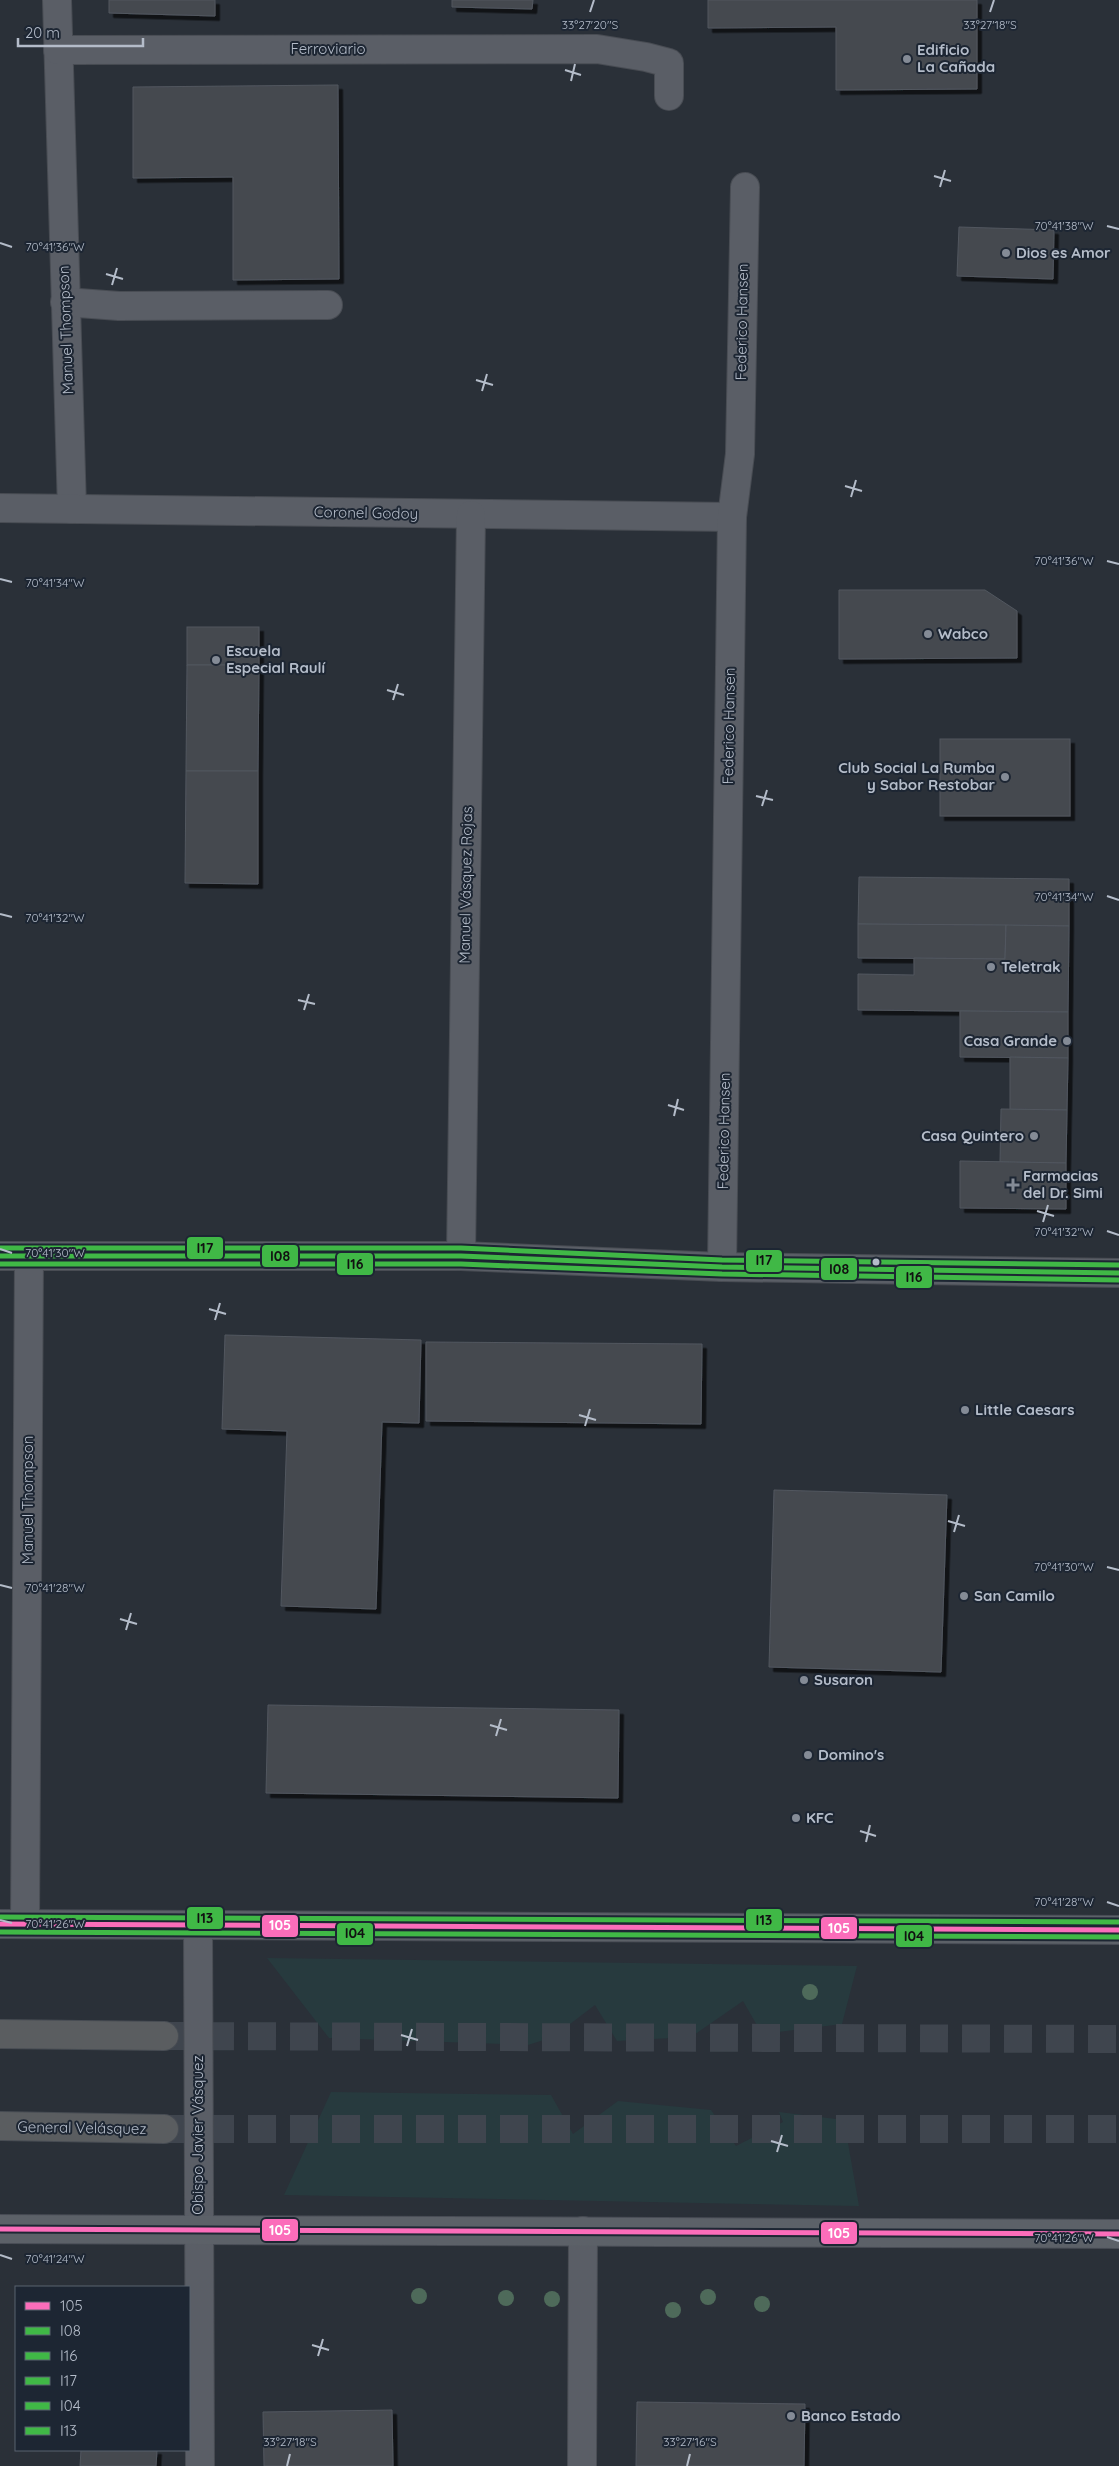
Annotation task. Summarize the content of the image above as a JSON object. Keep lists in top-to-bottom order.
{
  "streets": {
    "highway": ["General Velásquez"],
    "street": [
      "Ferroviario",
      "Federico Hansen",
      "Manuel Thompson",
      "Coronel Godoy",
      "Manuel Vásquez Rojas",
      "Obispo Javier Vásquez"
    ]
  },
  "crossings": [
    ["Ferroviario", "Manuel Thompson"],
    ["Federico Hansen", "Coronel Godoy"],
    ["Manuel Thompson", "Coronel Godoy"],
    ["Coronel Godoy", "Manuel Vásquez Rojas"]
  ],
  "places": {
    "other": [
      "Edificio La Cañada",
      "Dios es Amor",
      "Wabco",
      "Escuela Especial Raulí",
      "Club Social La Rumba y Sabor Restobar",
      "Teletrak",
      "Casa Grande",
      "Casa Quintero",
      "Little Caesars",
      "San Camilo",
      "Susaron",
      "Domino's",
      "KFC",
      "Banco Estado"
    ],
    "health": ["Farmacias del Dr. Simi"]
  },
  "lines": [
    "transit line I17",
    "transit line I08",
    "transit line I16",
    "transit line I13",
    "transit line 105",
    "transit line I04"
  ],
  "legend": [
    "105",
    "I08",
    "I16",
    "I17",
    "I04",
    "I13"
  ],
  "scale_bar": "20 m",
  "coordinates": [
    "33°27'20\"S",
    "33°27'18\"S",
    "70°41'38\"W",
    "70°41'36\"W",
    "70°41'34\"W",
    "70°41'32\"W",
    "70°41'30\"W",
    "70°41'28\"W",
    "70°41'26\"W",
    "70°41'24\"W",
    "33°27'16\"S"
  ]
}
